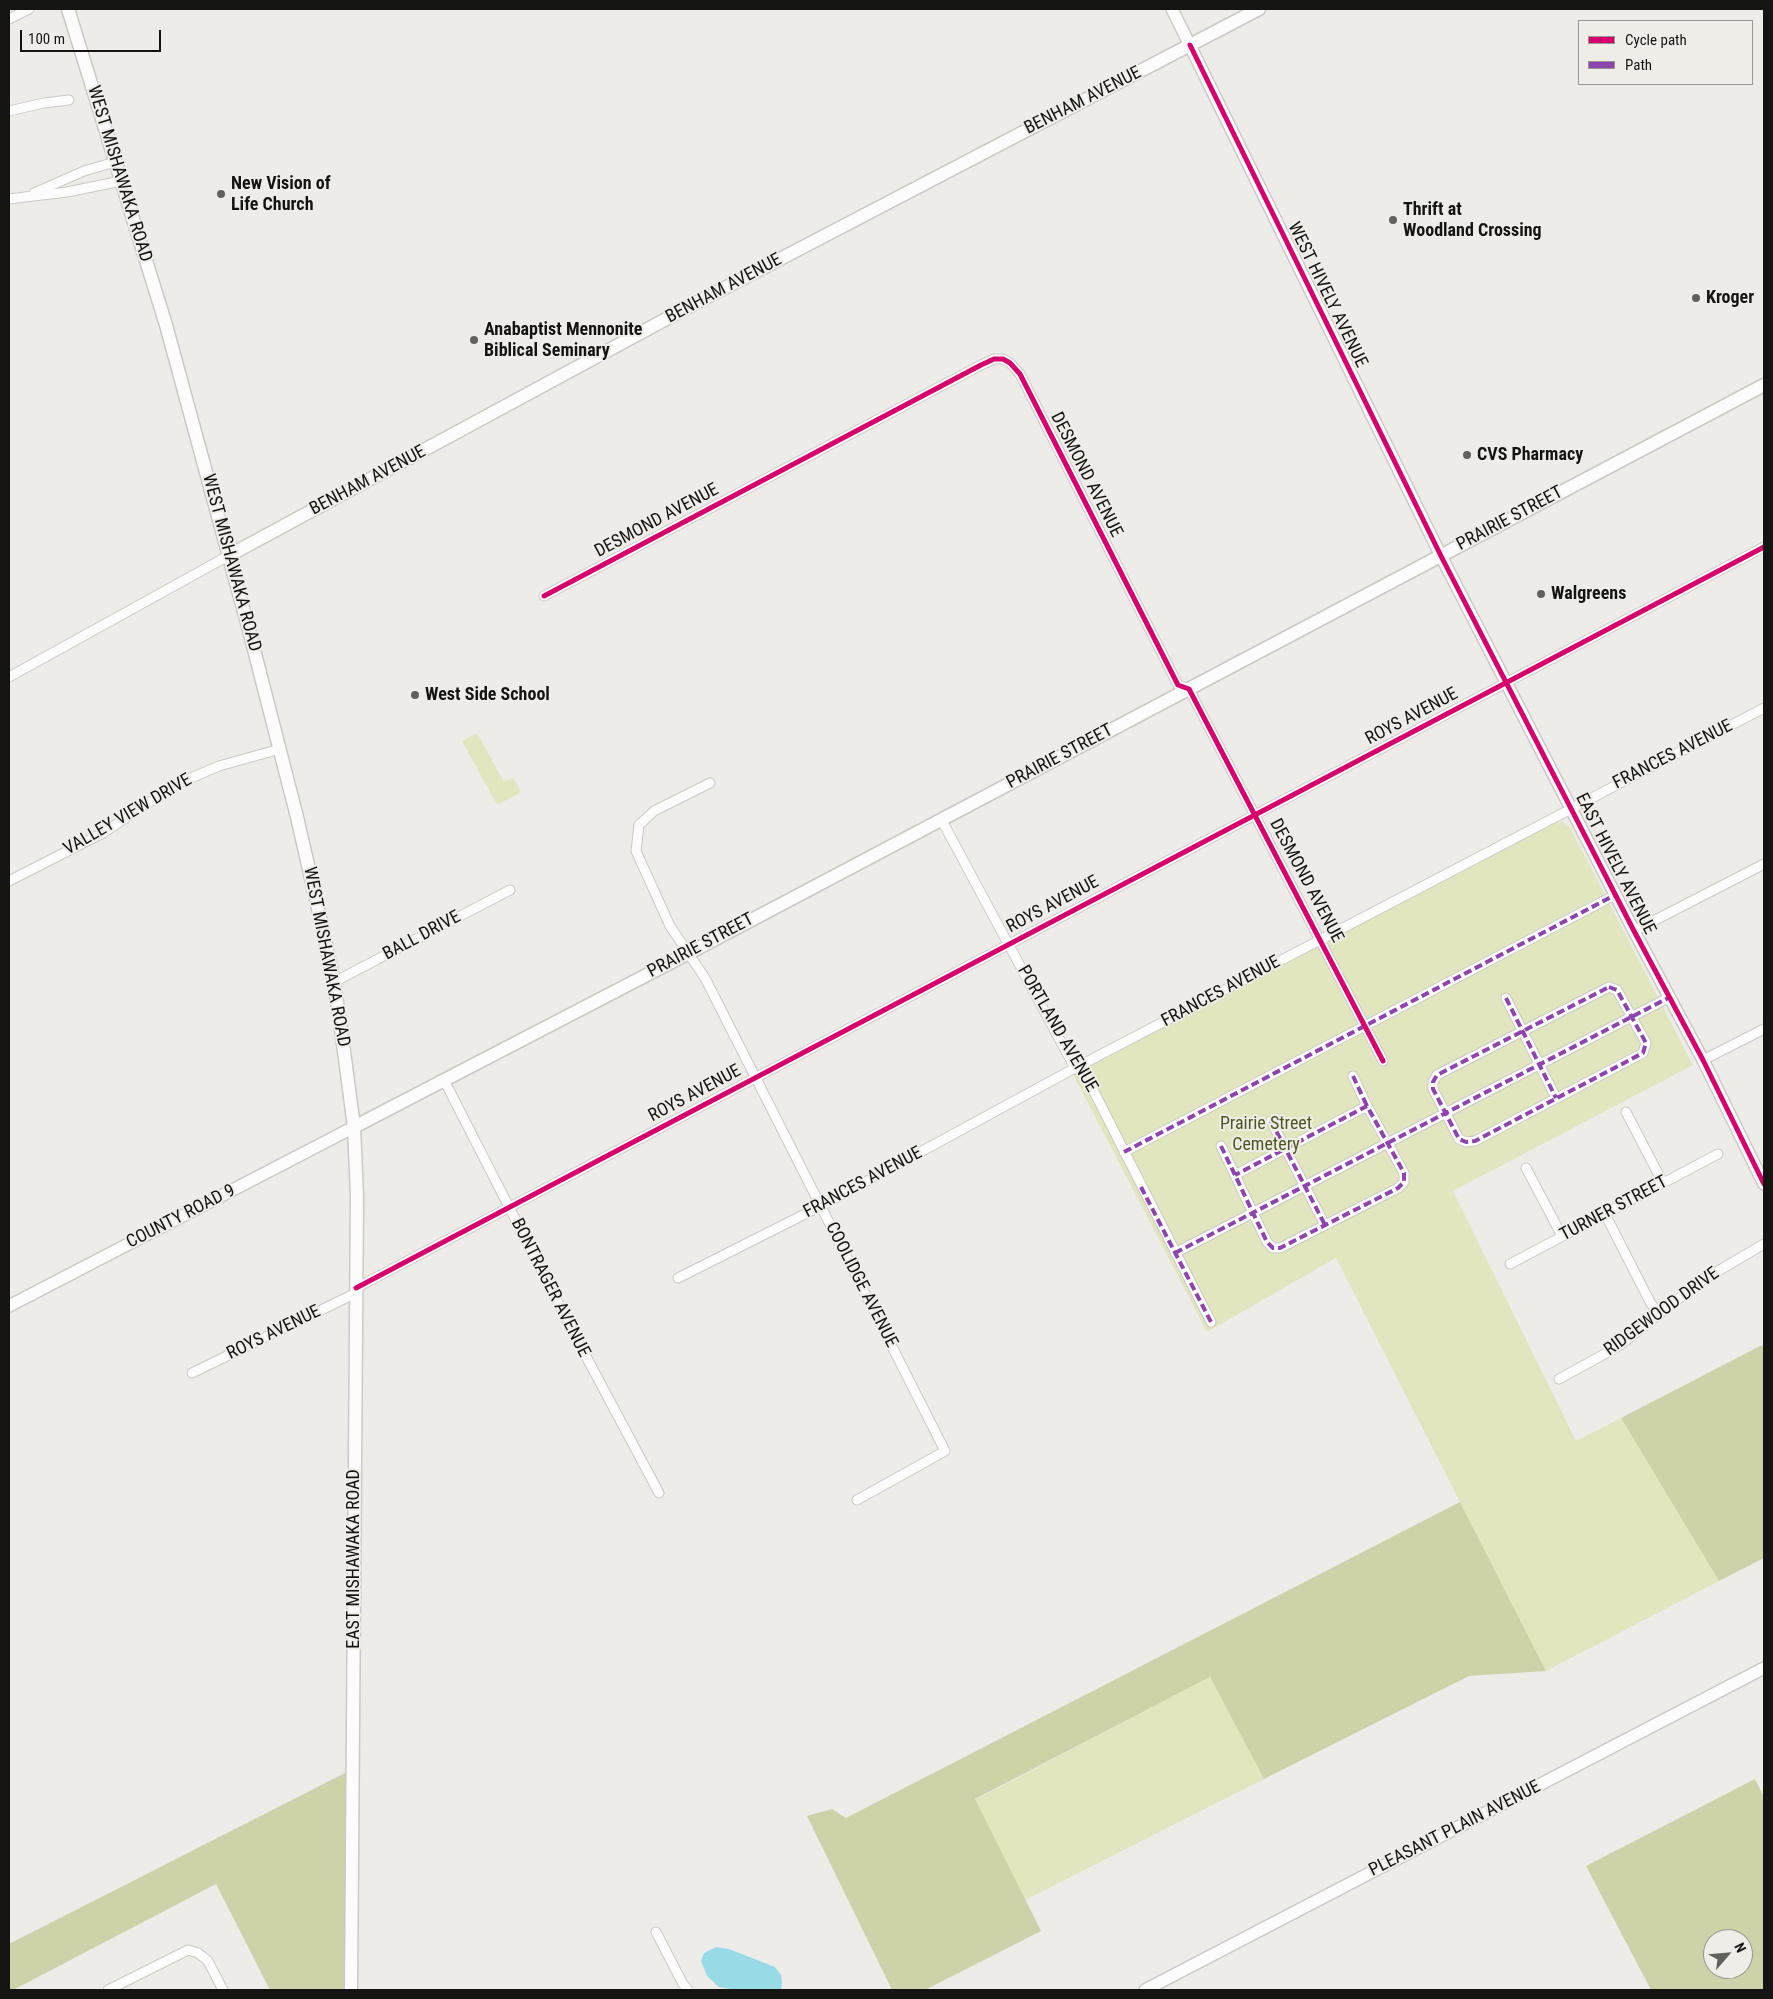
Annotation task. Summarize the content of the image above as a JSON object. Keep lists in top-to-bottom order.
{
  "streets": {
    "main road": [
      "BENHAM AVENUE",
      "WEST MISHAWAKA ROAD",
      "PRAIRIE STREET",
      "EAST MISHAWAKA ROAD"
    ],
    "street": [
      "WEST HIVELY AVENUE",
      "DESMOND AVENUE",
      "ROYS AVENUE",
      "FRANCES AVENUE",
      "VALLEY VIEW DRIVE",
      "EAST HIVELY AVENUE",
      "BALL DRIVE",
      "PORTLAND AVENUE",
      "TURNER STREET",
      "COUNTY ROAD 9",
      "COOLIDGE AVENUE",
      "BONTRAGER AVENUE",
      "RIDGEWOOD DRIVE",
      "PLEASANT PLAIN AVENUE"
    ]
  },
  "crossings": [
    ["BENHAM AVENUE", "WEST MISHAWAKA ROAD"],
    ["BENHAM AVENUE", "WEST HIVELY AVENUE"],
    ["WEST MISHAWAKA ROAD", "PRAIRIE STREET"],
    ["WEST MISHAWAKA ROAD", "VALLEY VIEW DRIVE"],
    ["WEST MISHAWAKA ROAD", "BALL DRIVE"],
    ["WEST MISHAWAKA ROAD", "COUNTY ROAD 9"],
    ["WEST MISHAWAKA ROAD", "EAST MISHAWAKA ROAD"],
    ["WEST HIVELY AVENUE", "PRAIRIE STREET"],
    ["WEST HIVELY AVENUE", "EAST HIVELY AVENUE"],
    ["DESMOND AVENUE", "PRAIRIE STREET"],
    ["DESMOND AVENUE", "ROYS AVENUE"],
    ["DESMOND AVENUE", "FRANCES AVENUE"],
    ["PRAIRIE STREET", "EAST HIVELY AVENUE"],
    ["PRAIRIE STREET", "PORTLAND AVENUE"],
    ["PRAIRIE STREET", "COUNTY ROAD 9"],
    ["PRAIRIE STREET", "COOLIDGE AVENUE"],
    ["PRAIRIE STREET", "BONTRAGER AVENUE"],
    ["PRAIRIE STREET", "EAST MISHAWAKA ROAD"],
    ["ROYS AVENUE", "EAST HIVELY AVENUE"],
    ["ROYS AVENUE", "PORTLAND AVENUE"],
    ["ROYS AVENUE", "COOLIDGE AVENUE"],
    ["ROYS AVENUE", "BONTRAGER AVENUE"],
    ["ROYS AVENUE", "EAST MISHAWAKA ROAD"],
    ["FRANCES AVENUE", "EAST HIVELY AVENUE"],
    ["FRANCES AVENUE", "PORTLAND AVENUE"],
    ["FRANCES AVENUE", "COOLIDGE AVENUE"],
    ["COUNTY ROAD 9", "EAST MISHAWAKA ROAD"]
  ],
  "parks": ["Prairie Street Cemetery"],
  "places": [
    "New Vision of Life Church",
    "Thrift at Woodland Crossing",
    "Kroger",
    "Anabaptist Mennonite Biblical Seminary",
    "CVS Pharmacy",
    "Walgreens",
    "West Side School"
  ],
  "legend": ["Cycle path", "Path"],
  "scale_bar": "100 m",
  "north": "top right"
}
